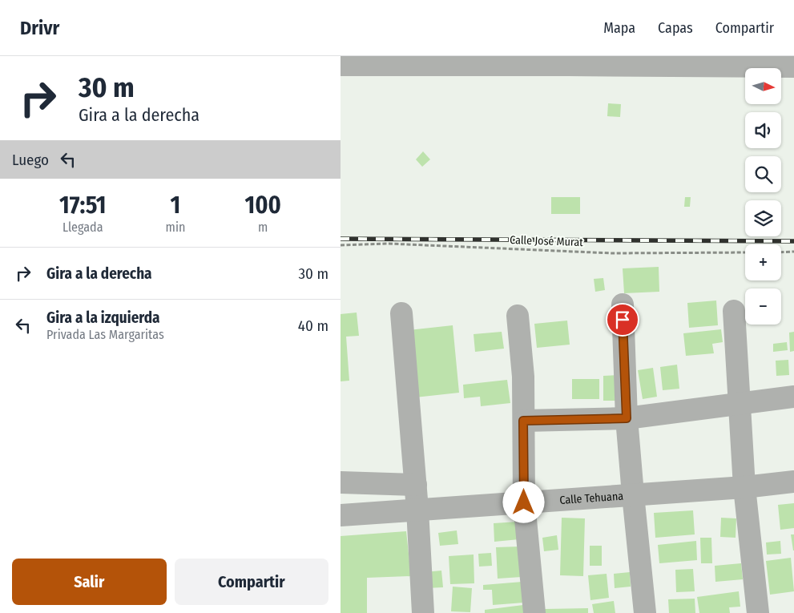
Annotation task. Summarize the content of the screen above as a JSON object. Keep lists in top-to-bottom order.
{
  "streets": {
    "street": ["Calle Tehuana"],
    "path": ["Calle José Murat"]
  },
  "north": "right",
  "page": {
    "header": "Drivr",
    "nav": ["Mapa", "Capas", "Compartir"],
    "turn": ["30 m", "Gira a la derecha"],
    "map_buttons": ["+", "−"],
    "then": "Luego",
    "eta": [
      "17:51",
      "Llegada",
      "1",
      "min",
      "100",
      "m"
    ],
    "list": [
      {
        "name": "Gira a la derecha",
        "value": "30 m"
      },
      {
        "name": "Gira a la izquierda",
        "note": "Privada Las Margaritas",
        "value": "40 m"
      }
    ],
    "buttons": ["Salir", "Compartir"]
  }
}
